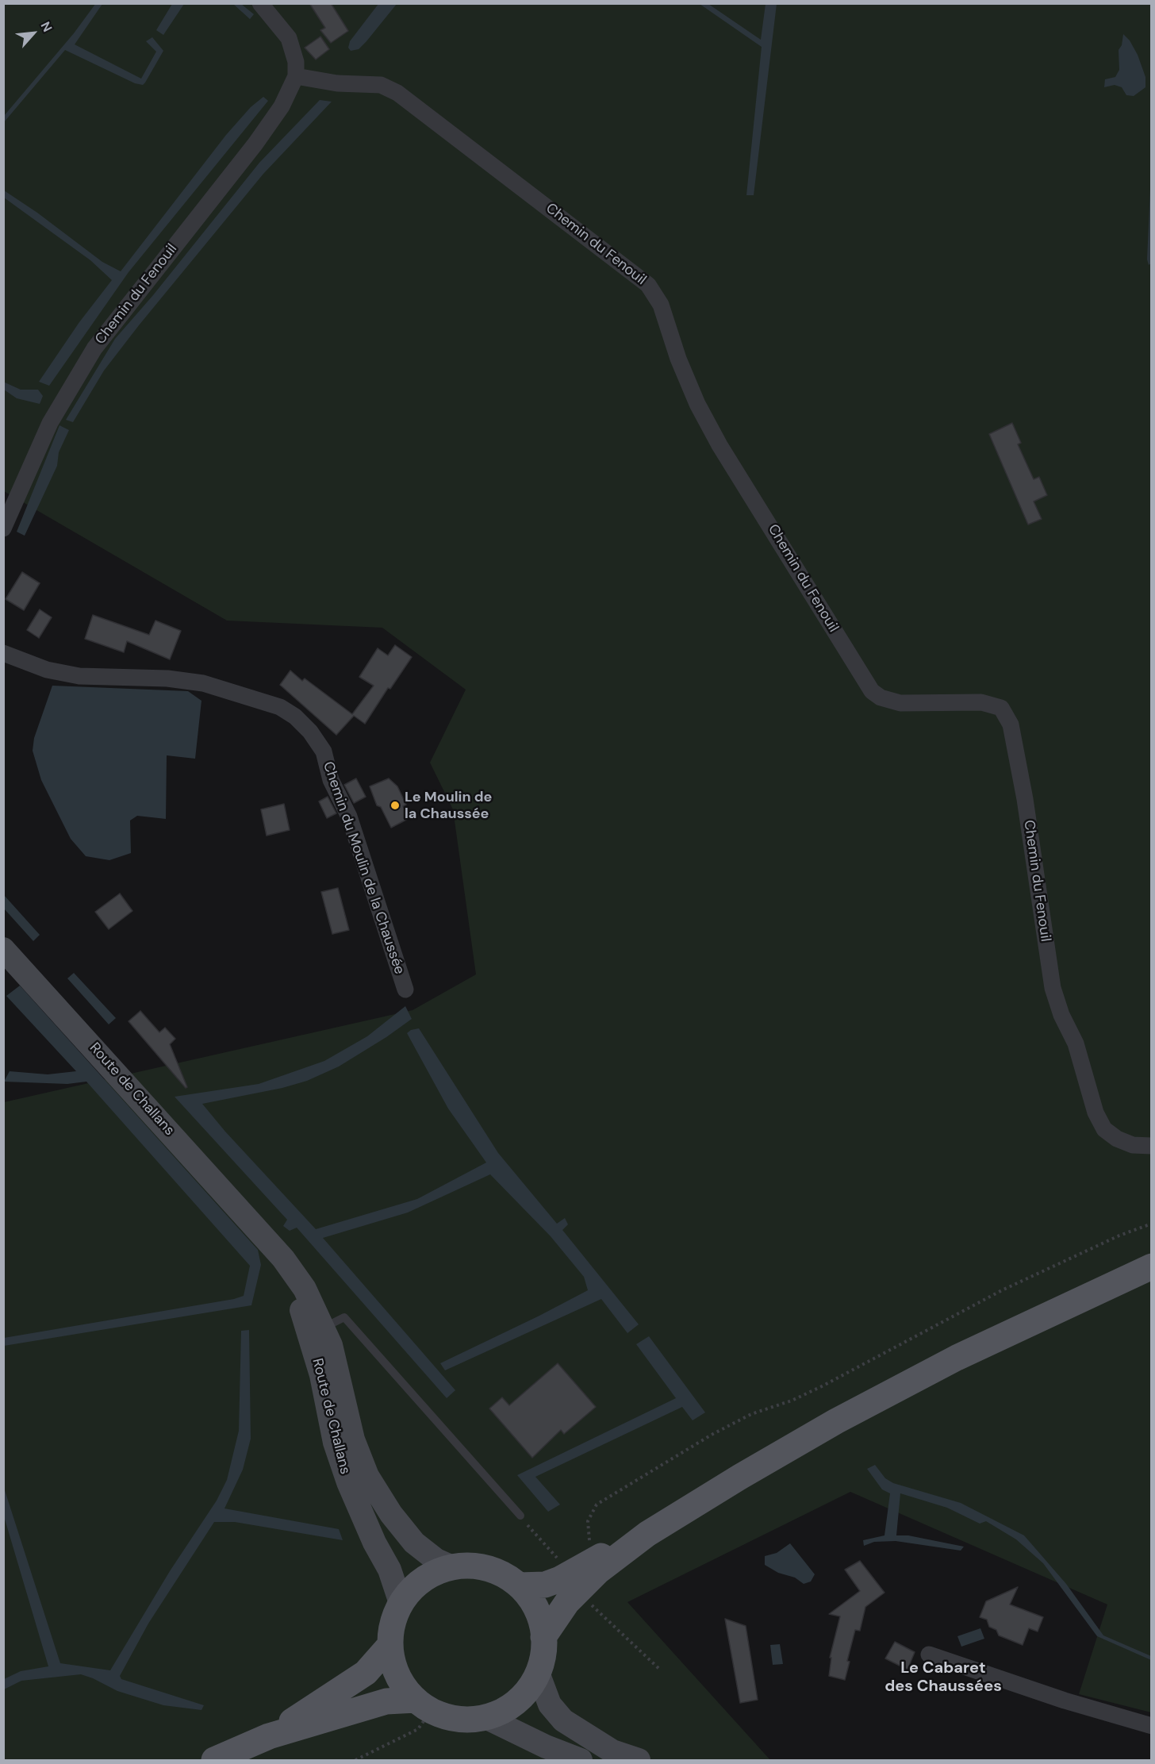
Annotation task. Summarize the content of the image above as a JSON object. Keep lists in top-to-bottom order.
{
  "streets": {
    "main road": ["Route de Challans"],
    "street": ["Chemin du Fenouil", "Chemin du Moulin de la Chaussée"]
  },
  "districts": ["Le Cabaret des Chaussées"],
  "places": ["Le Moulin de la Chaussée"],
  "north": "top right"
}
